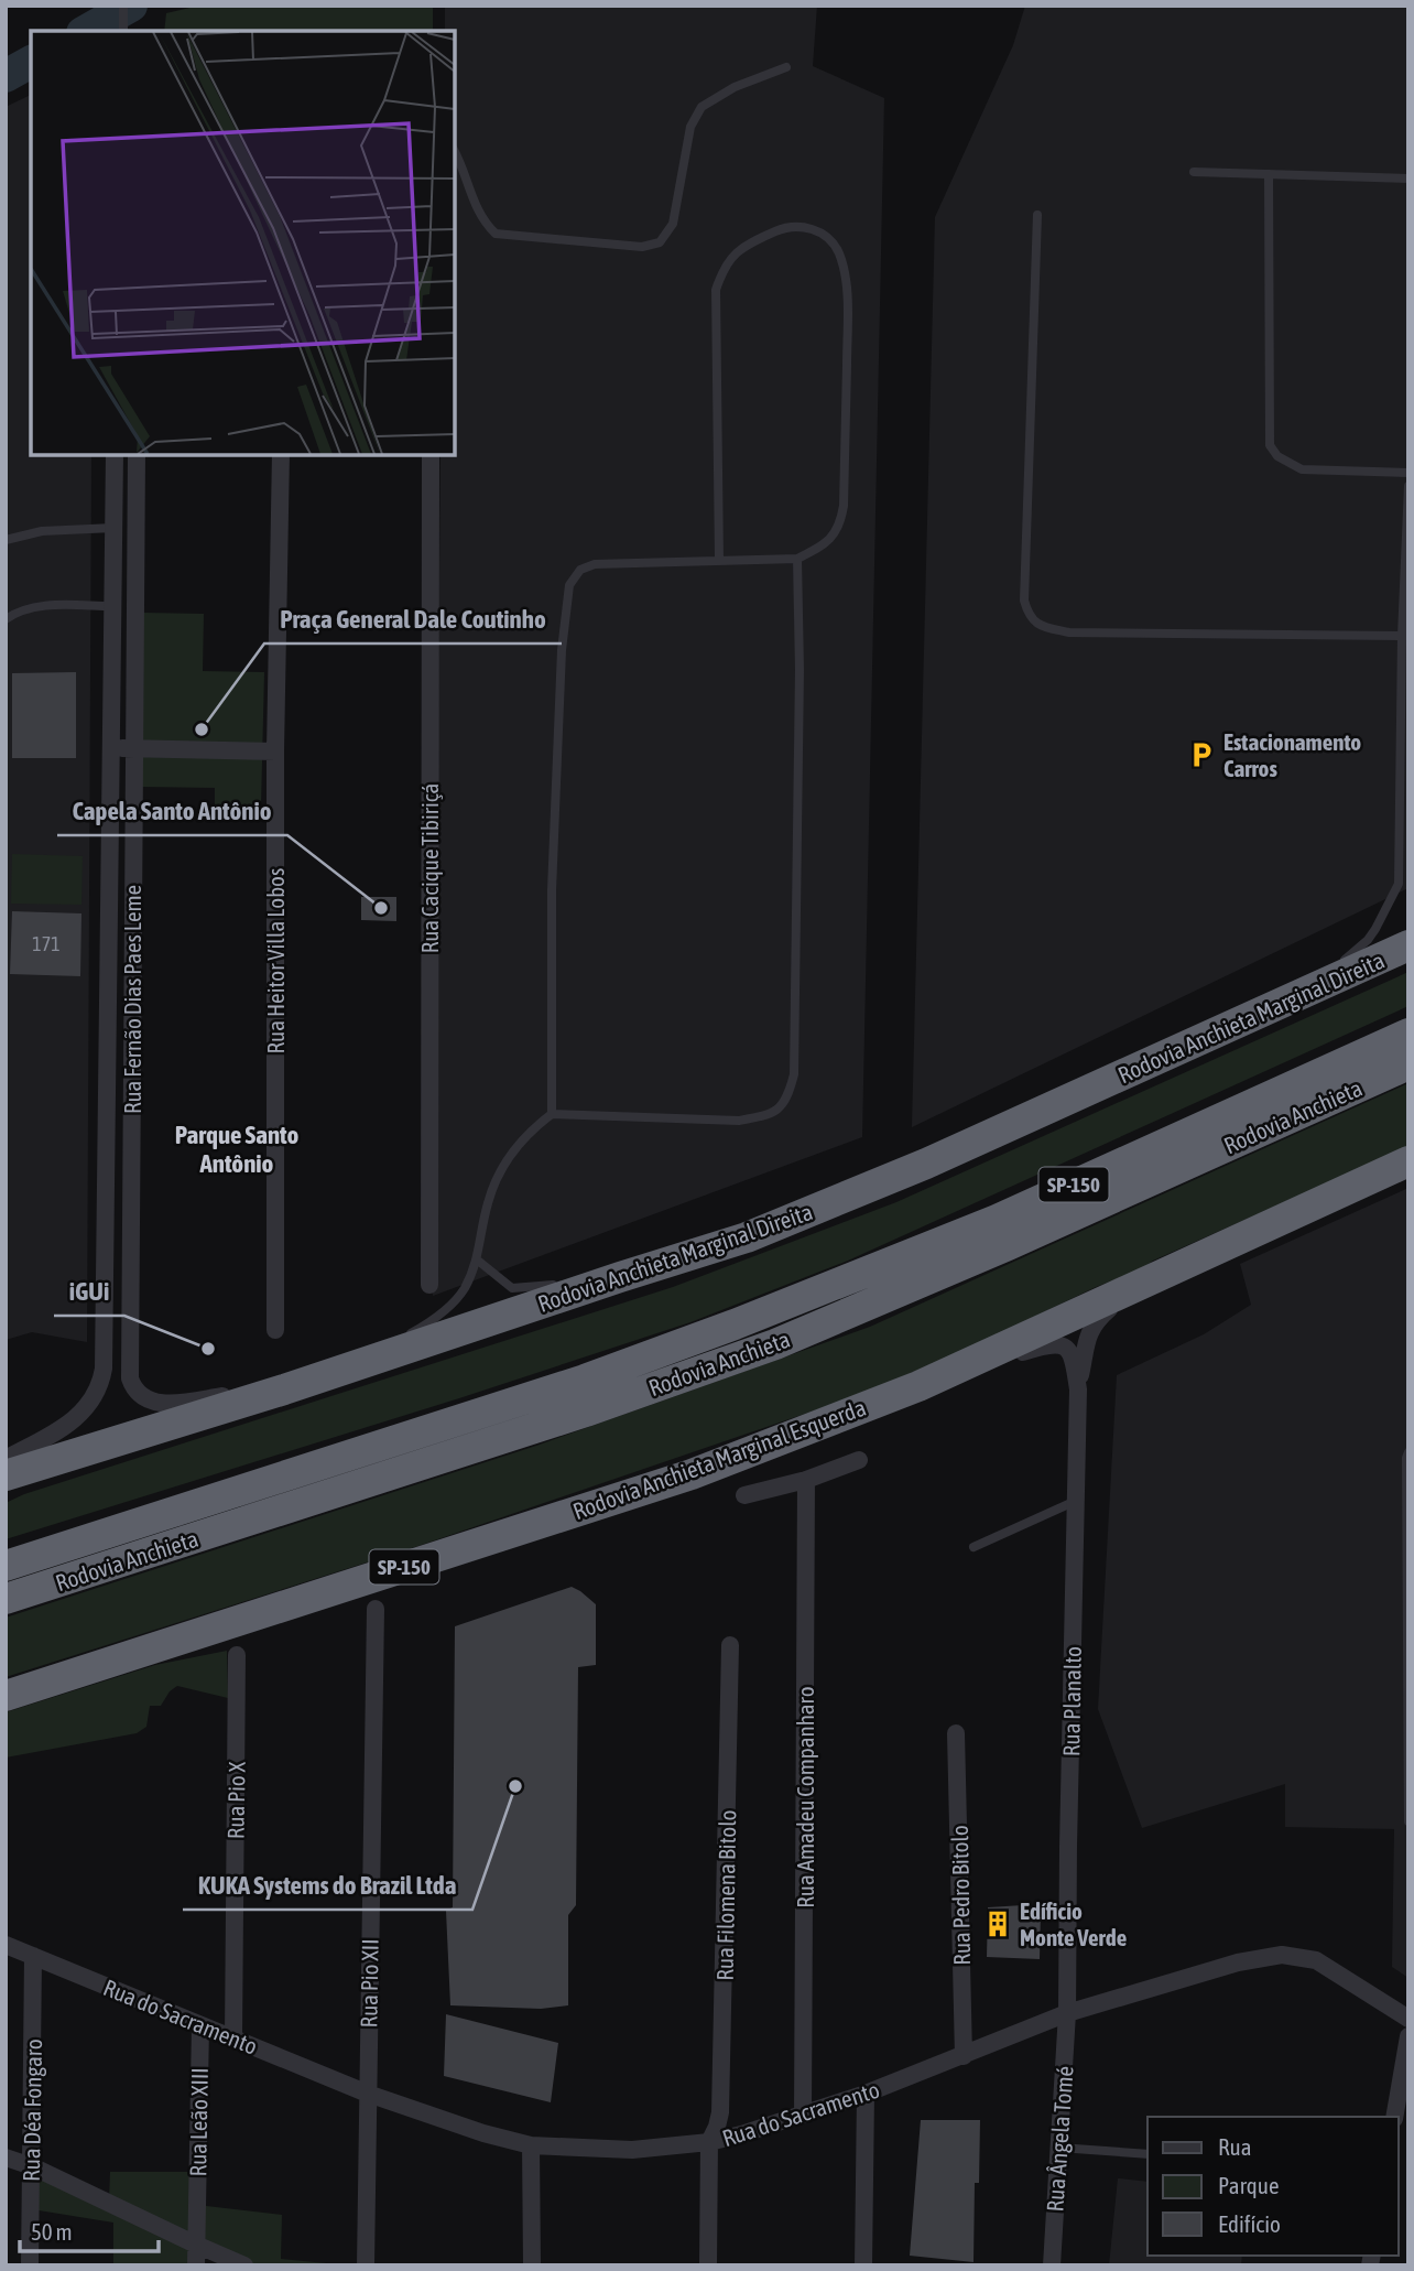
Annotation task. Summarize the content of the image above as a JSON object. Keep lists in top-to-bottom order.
{
  "streets": {
    "highway": [
      "Rodovia Anchieta Marginal Direita",
      "Rodovia Anchieta",
      "SP-150",
      "Rodovia Anchieta Marginal Esquerda"
    ],
    "street": [
      "Rua Cacique Tibiriçá",
      "Rua Heitor Villa Lobos",
      "Rua Fernão Dias Paes Leme",
      "Rua Planalto",
      "Rua Amadeu Companharo",
      "Rua Pio X",
      "Rua Filomena Bitolo",
      "Rua Pedro Bitolo",
      "Rua Pio XII",
      "Rua do Sacramento",
      "Rua Déa Fongaro",
      "Rua Leão XIII",
      "Rua Ângela Tomé"
    ]
  },
  "crossings": [
    ["Rua Fernão Dias Paes Leme", "Rodovia Anchieta Marginal Direita"],
    ["Rodovia Anchieta Marginal Esquerda", "Rua Planalto"],
    ["Rua Planalto", "Rua do Sacramento"],
    ["Rua Planalto", "Rua Ângela Tomé"],
    ["Rua Amadeu Companharo", "Rua do Sacramento"],
    ["Rua Pio X", "Rua do Sacramento"],
    ["Rua Filomena Bitolo", "Rua do Sacramento"],
    ["Rua Pedro Bitolo", "Rua do Sacramento"],
    ["Rua Pio XII", "Rua do Sacramento"],
    ["Rua do Sacramento", "Rua Déa Fongaro"],
    ["Rua do Sacramento", "Rua Leão XIII"],
    ["Rua do Sacramento", "Rua Ângela Tomé"]
  ],
  "districts": ["Parque Santo Antônio"],
  "places": {
    "other": [
      "Praça General Dale Coutinho",
      "Capela Santo Antônio",
      "iGUi",
      "KUKA Systems do Brazil Ltda"
    ],
    "parking": ["Estacionamento Carros"],
    "building": ["Edíficio Monte Verde"]
  },
  "house_numbers": ["171"],
  "legend": ["Rua", "Parque", "Edifício"],
  "scale_bar": "50 m"
}
